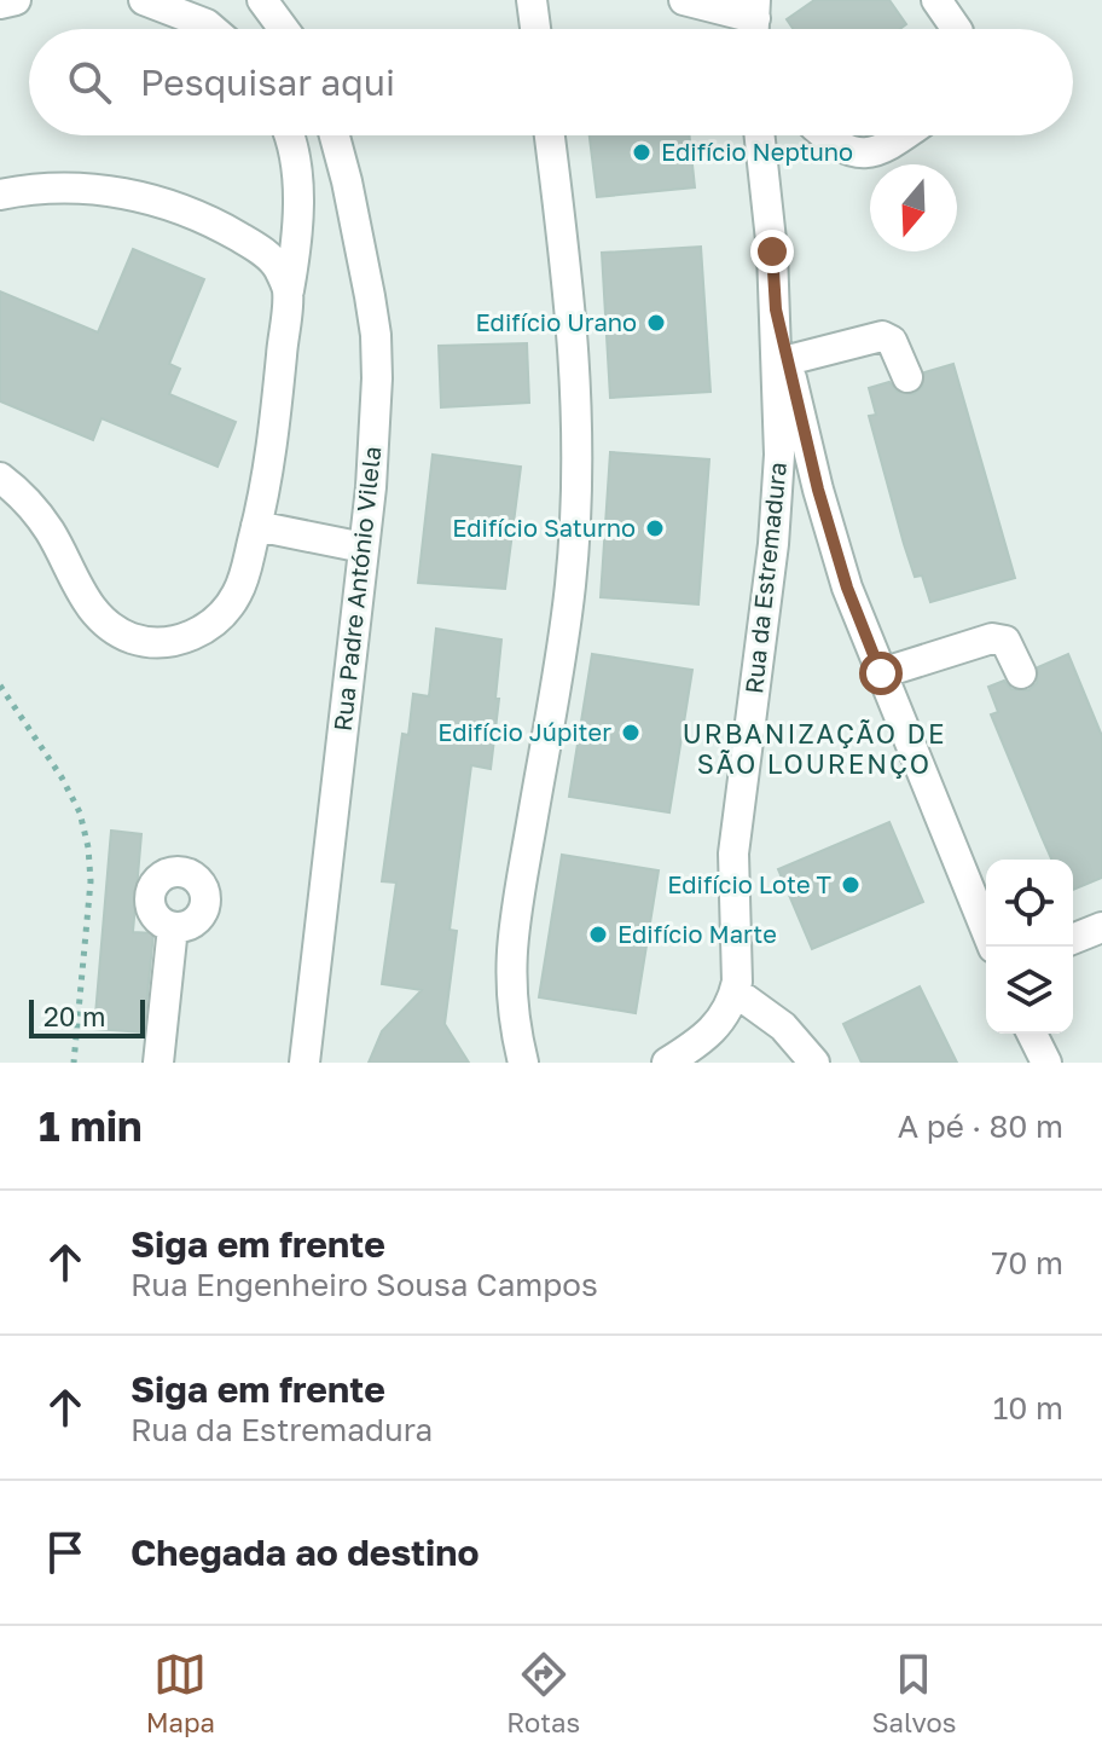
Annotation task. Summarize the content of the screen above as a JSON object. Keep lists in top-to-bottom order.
{
  "streets": {
    "street": ["Rua da Estremadura", "Rua Padre António Vilela"]
  },
  "districts": ["URBANIZAÇÃO DE SÃO LOURENÇO"],
  "places": [
    "Edifício Neptuno",
    "Edifício Urano",
    "Edifício Saturno",
    "Edifício Júpiter",
    "Edifício Lote T",
    "Edifício Marte"
  ],
  "scale_bar": "20 m",
  "north": "bottom",
  "page": {
    "search": "Pesquisar aqui",
    "scale": "20 m",
    "heading": ["1 min", "A pé · 80 m"],
    "list": [
      ["Siga em frente", "Rua Engenheiro Sousa Campos", "70 m"],
      ["Siga em frente", "Rua da Estremadura", "10 m"],
      "Chegada ao destino"
    ],
    "nav": ["Mapa", "Rotas", "Salvos"]
  }
}
